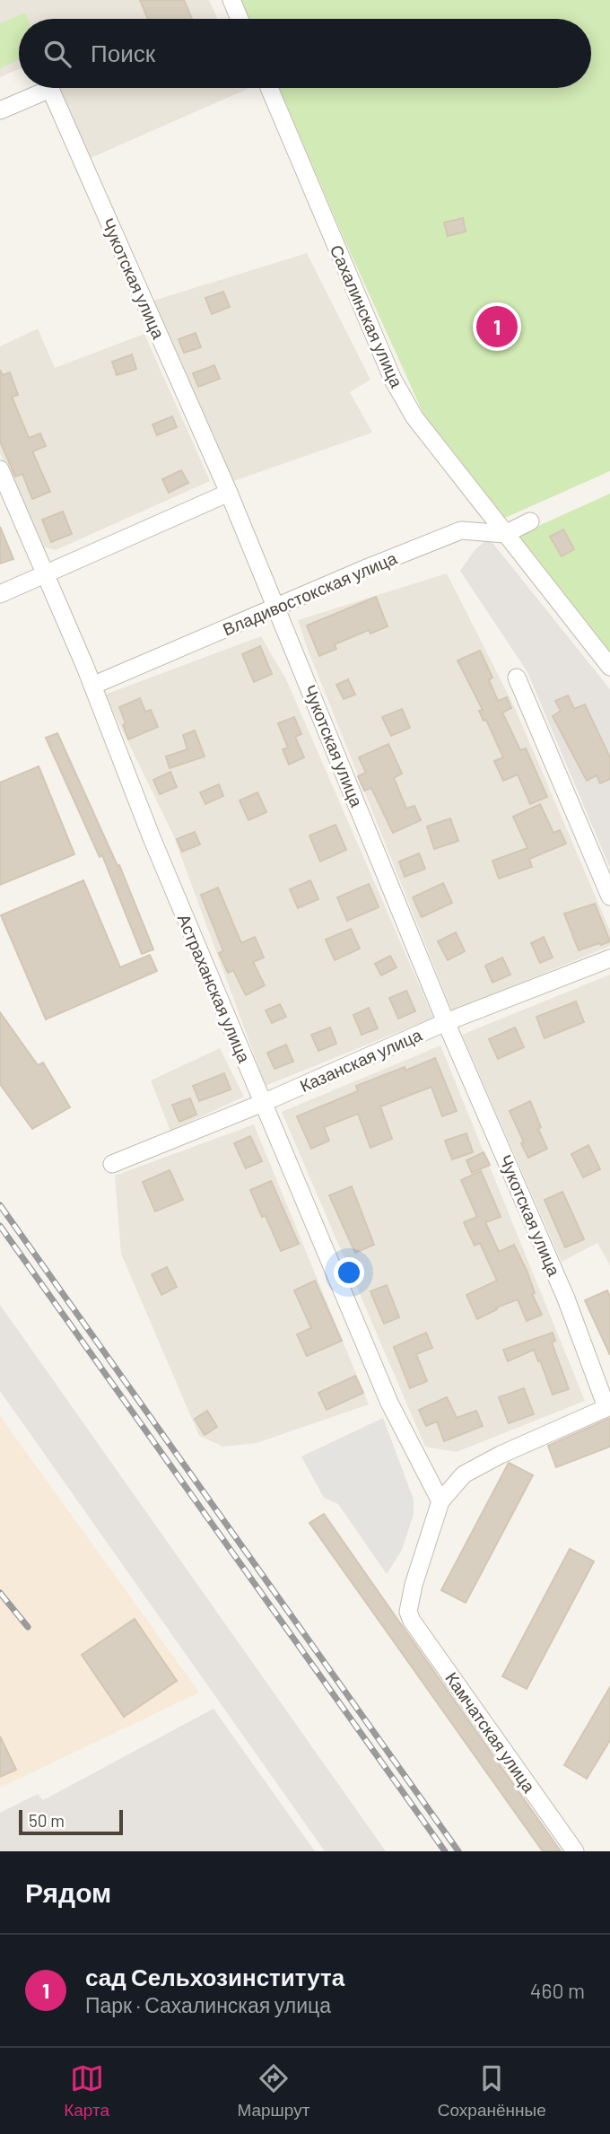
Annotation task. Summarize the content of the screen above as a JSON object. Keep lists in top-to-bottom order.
{
  "streets": {
    "street": [
      "Чукотская улица",
      "Сахалинская улица",
      "Владивостокская улица",
      "Астраханская улица",
      "Казанская улица",
      "Камчатская улица"
    ]
  },
  "crossings": [
    ["Чукотская улица", "Владивостокская улица"],
    ["Чукотская улица", "Казанская улица"],
    ["Сахалинская улица", "Владивостокская улица"],
    ["Владивостокская улица", "Астраханская улица"],
    ["Астраханская улица", "Казанская улица"],
    ["Астраханская улица", "Камчатская улица"]
  ],
  "scale_bar": "50 m",
  "page": {
    "search": "Поиск",
    "pins": "1",
    "scale": "50 m",
    "heading": "Рядом",
    "list": [
      {
        "mark": "1",
        "name": "сад Сельхозинститута",
        "note": "Парк · Сахалинская улица",
        "value": "460 m"
      }
    ],
    "nav": ["Карта", "Маршрут", "Сохранённые"]
  }
}
